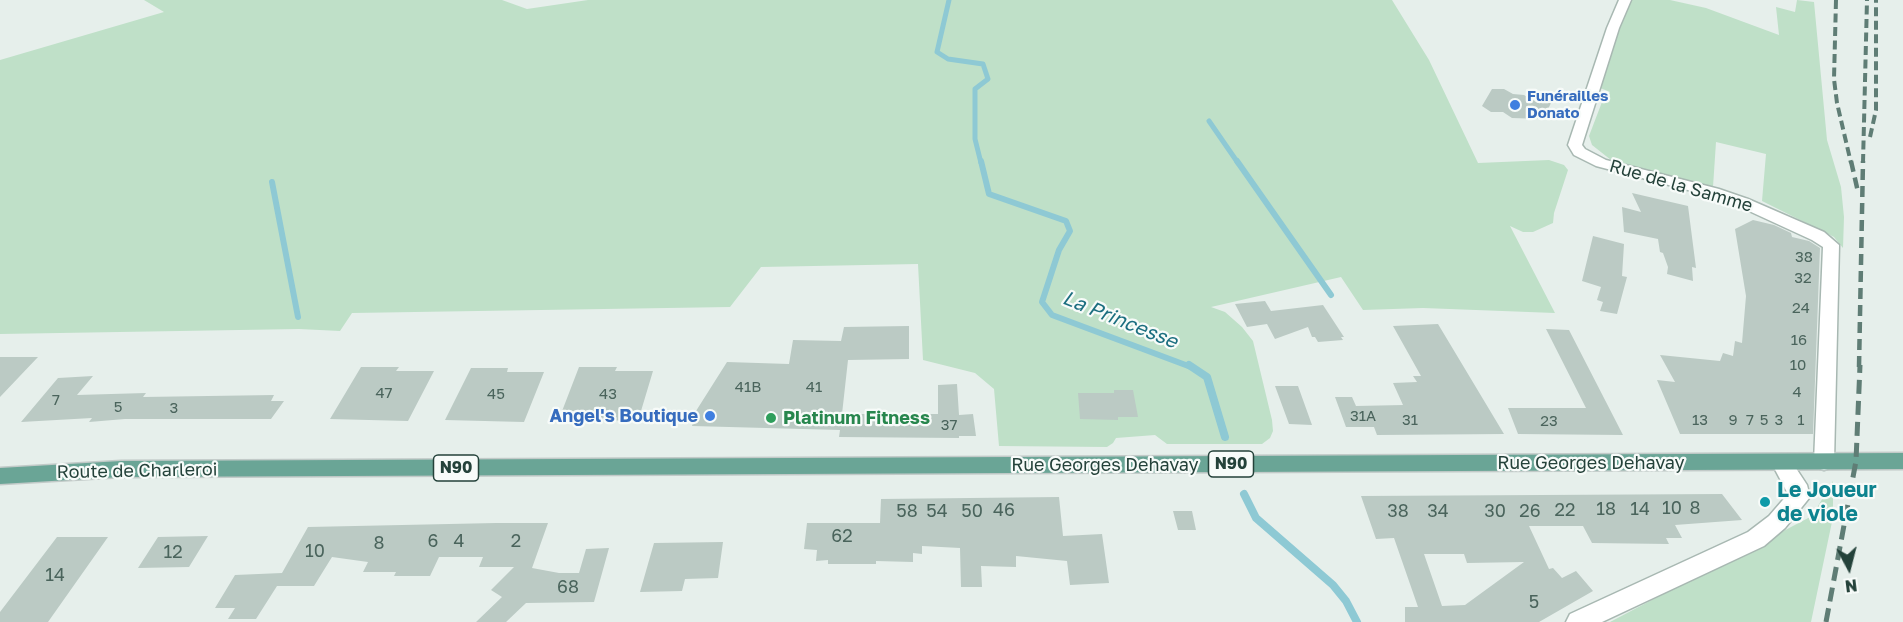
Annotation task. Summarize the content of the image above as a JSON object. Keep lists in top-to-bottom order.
{
  "streets": {
    "main road": ["Rue Georges Dehavay", "N90", "Route de Charleroi"],
    "street": ["Rue de la Samme"]
  },
  "crossings": [
    ["Rue de la Samme", "Rue Georges Dehavay"],
    ["Rue de la Samme", "N90"],
    ["Rue Georges Dehavay", "N90"],
    ["Rue Georges Dehavay", "Route de Charleroi"],
    ["N90", "Route de Charleroi"]
  ],
  "water": ["La Princesse"],
  "places": [
    "Funérailles Donato",
    "Angel's Boutique",
    "Platinum Fitness",
    "Le Joueur de viole"
  ],
  "house_numbers": [
    "38",
    "32",
    "24",
    "16",
    "10",
    "41B",
    "41",
    "4",
    "47",
    "45",
    "43",
    "7",
    "5",
    "3",
    "31A",
    "31",
    "13",
    "9",
    "7",
    "5",
    "3",
    "1",
    "23",
    "37",
    "10",
    "8",
    "18",
    "14",
    "46",
    "22",
    "58",
    "54",
    "50",
    "38",
    "34",
    "30",
    "26",
    "62",
    "6",
    "4",
    "2",
    "8",
    "10",
    "12",
    "14",
    "68",
    "5"
  ],
  "north": "bottom"
}
